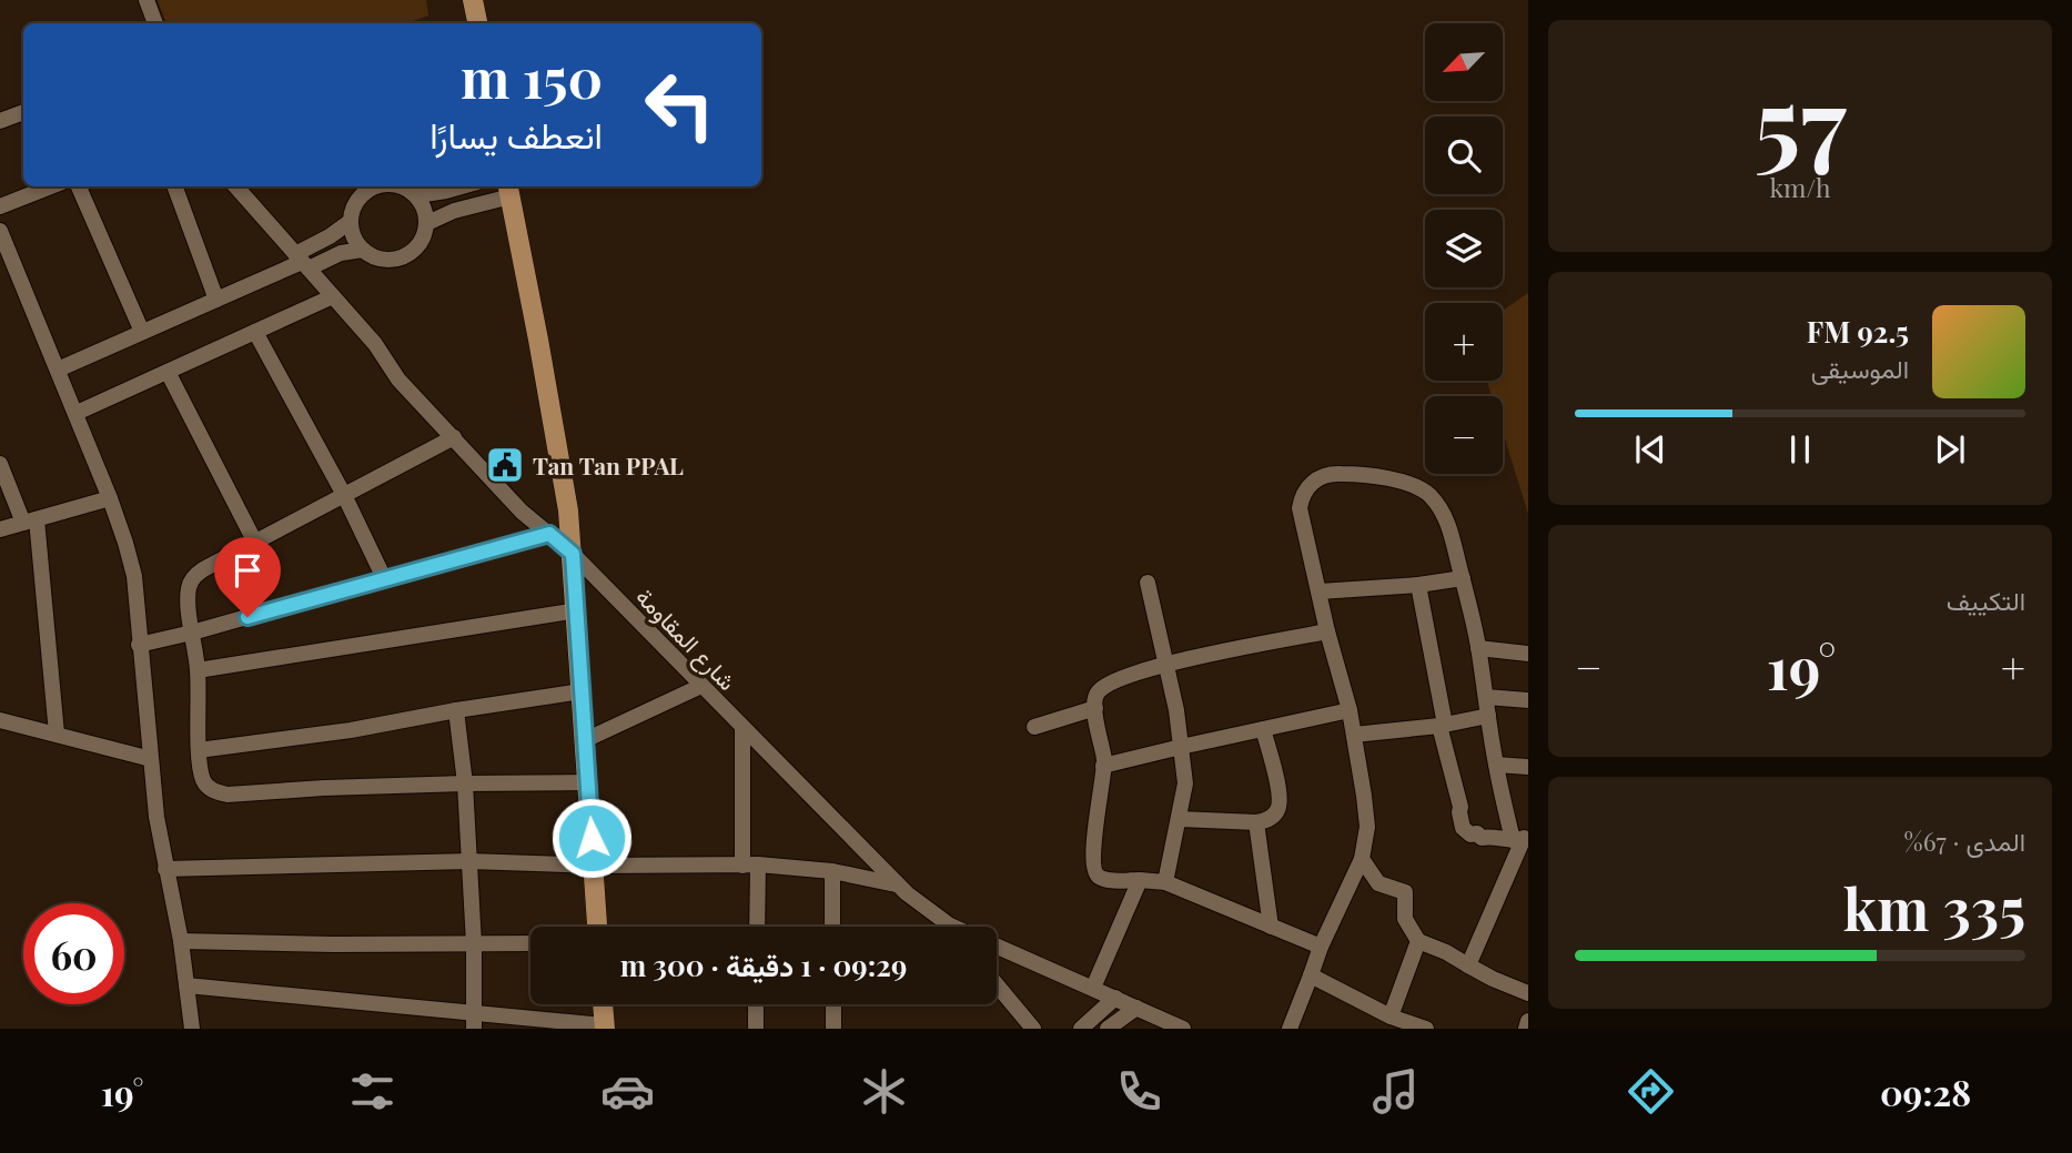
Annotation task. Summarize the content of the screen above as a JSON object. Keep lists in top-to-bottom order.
{
  "streets": {
    "street": ["شارع المقاومة"]
  },
  "places": {
    "public building": ["Tan Tan PPAL"]
  },
  "north": "bottom left",
  "page": {
    "tile": [
      ["57", "km/h"],
      "التكييف",
      ["المدى · 67%", "335 km"]
    ],
    "map_buttons": ["+", "−"],
    "turn": ["150 m", "انعطف يسارًا"],
    "song": ["92.5 FM", "الموسيقى"],
    "heat": ["−", "19°", "+"],
    "limit": "60",
    "trip": "09:29 · 1 دقيقة · 300 m",
    "tabs": ["09:28", "19°"]
  }
}
